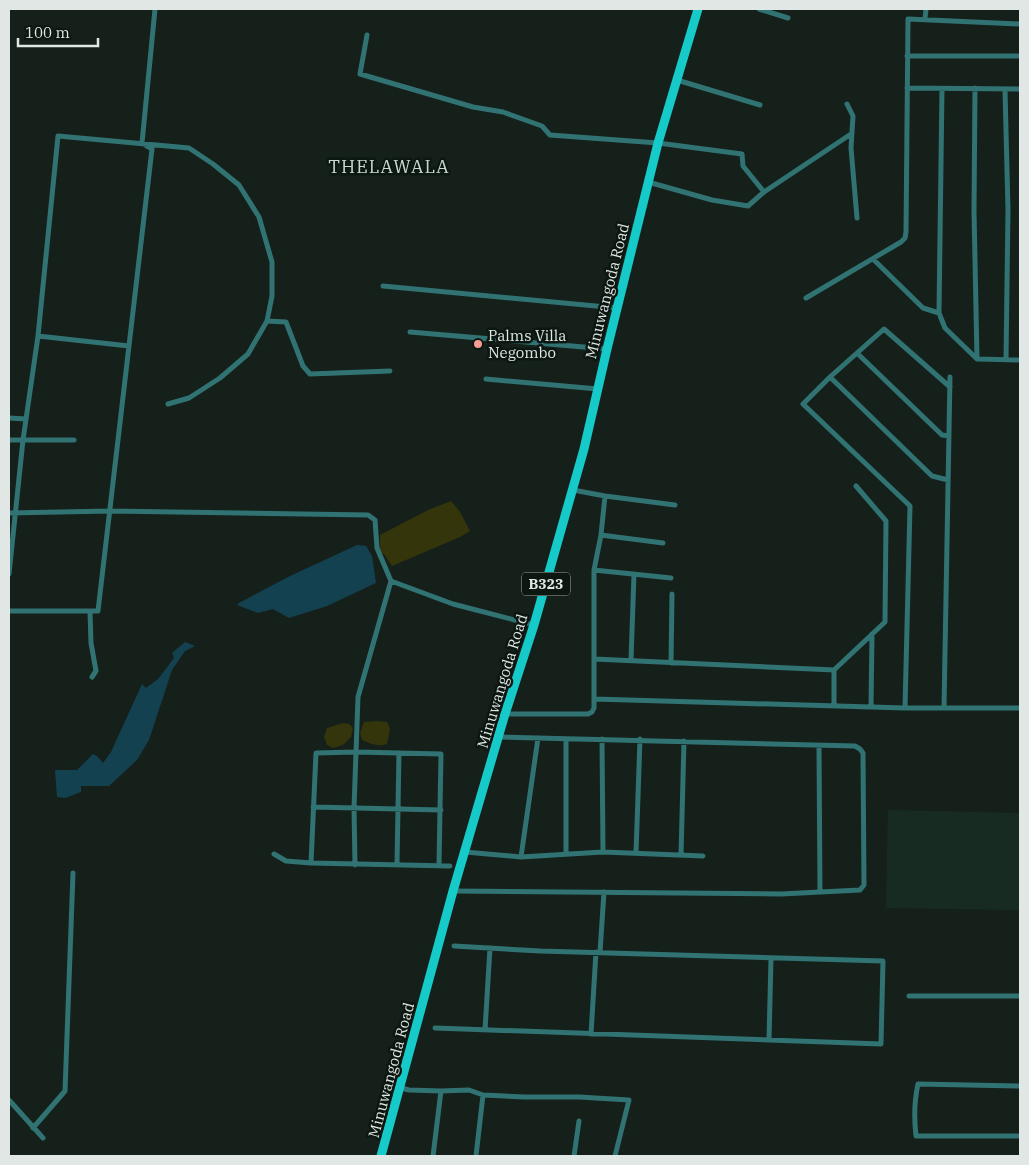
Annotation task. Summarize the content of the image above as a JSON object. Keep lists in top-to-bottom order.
{
  "streets": {
    "main road": ["Minuwangoda Road", "B323"]
  },
  "districts": ["THELAWALA"],
  "places": ["Palms Villa Negombo"],
  "scale_bar": "100 m"
}
